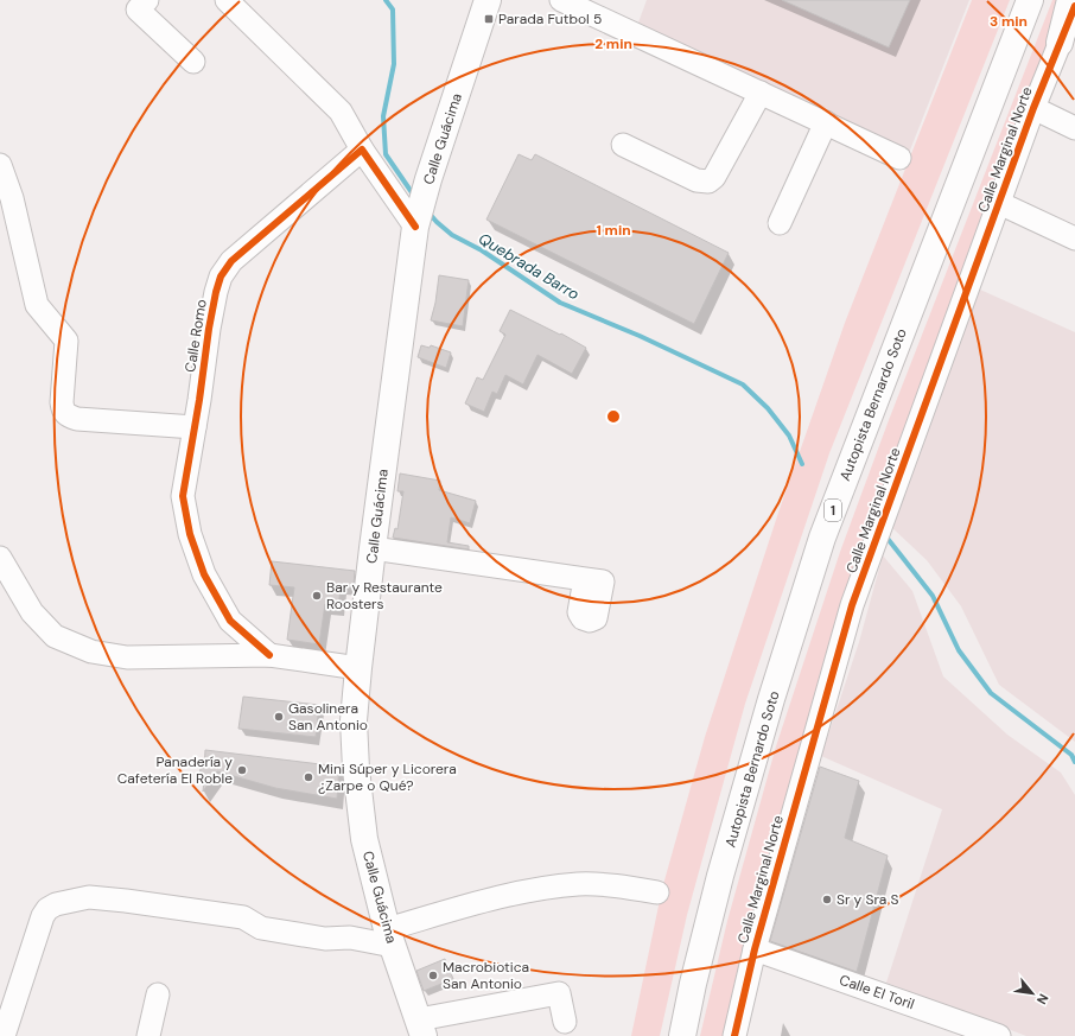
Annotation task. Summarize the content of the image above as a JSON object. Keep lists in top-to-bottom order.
{
  "streets": {
    "main road": ["Calle Guácima", "Autopista Bernardo Soto", "1"],
    "street": ["Calle Marginal Norte", "Calle Romo", "Calle El Toril"]
  },
  "crossings": [
    ["Calle Marginal Norte", "Calle El Toril"]
  ],
  "water": ["Quebrada Barro"],
  "places": {
    "transit": ["Parada Futbol 5"],
    "other": [
      "Bar y Restaurante Roosters",
      "Gasolinera San Antonio",
      "Panadería y Cafetería El Roble",
      "Mini Súper y Licorera ¿Zarpe o Qué?",
      "Sr y Sra S",
      "Macrobiotica San Antonio"
    ]
  },
  "north": "bottom right",
  "rings": ["3 min", "2 min", "1 min"]
}
